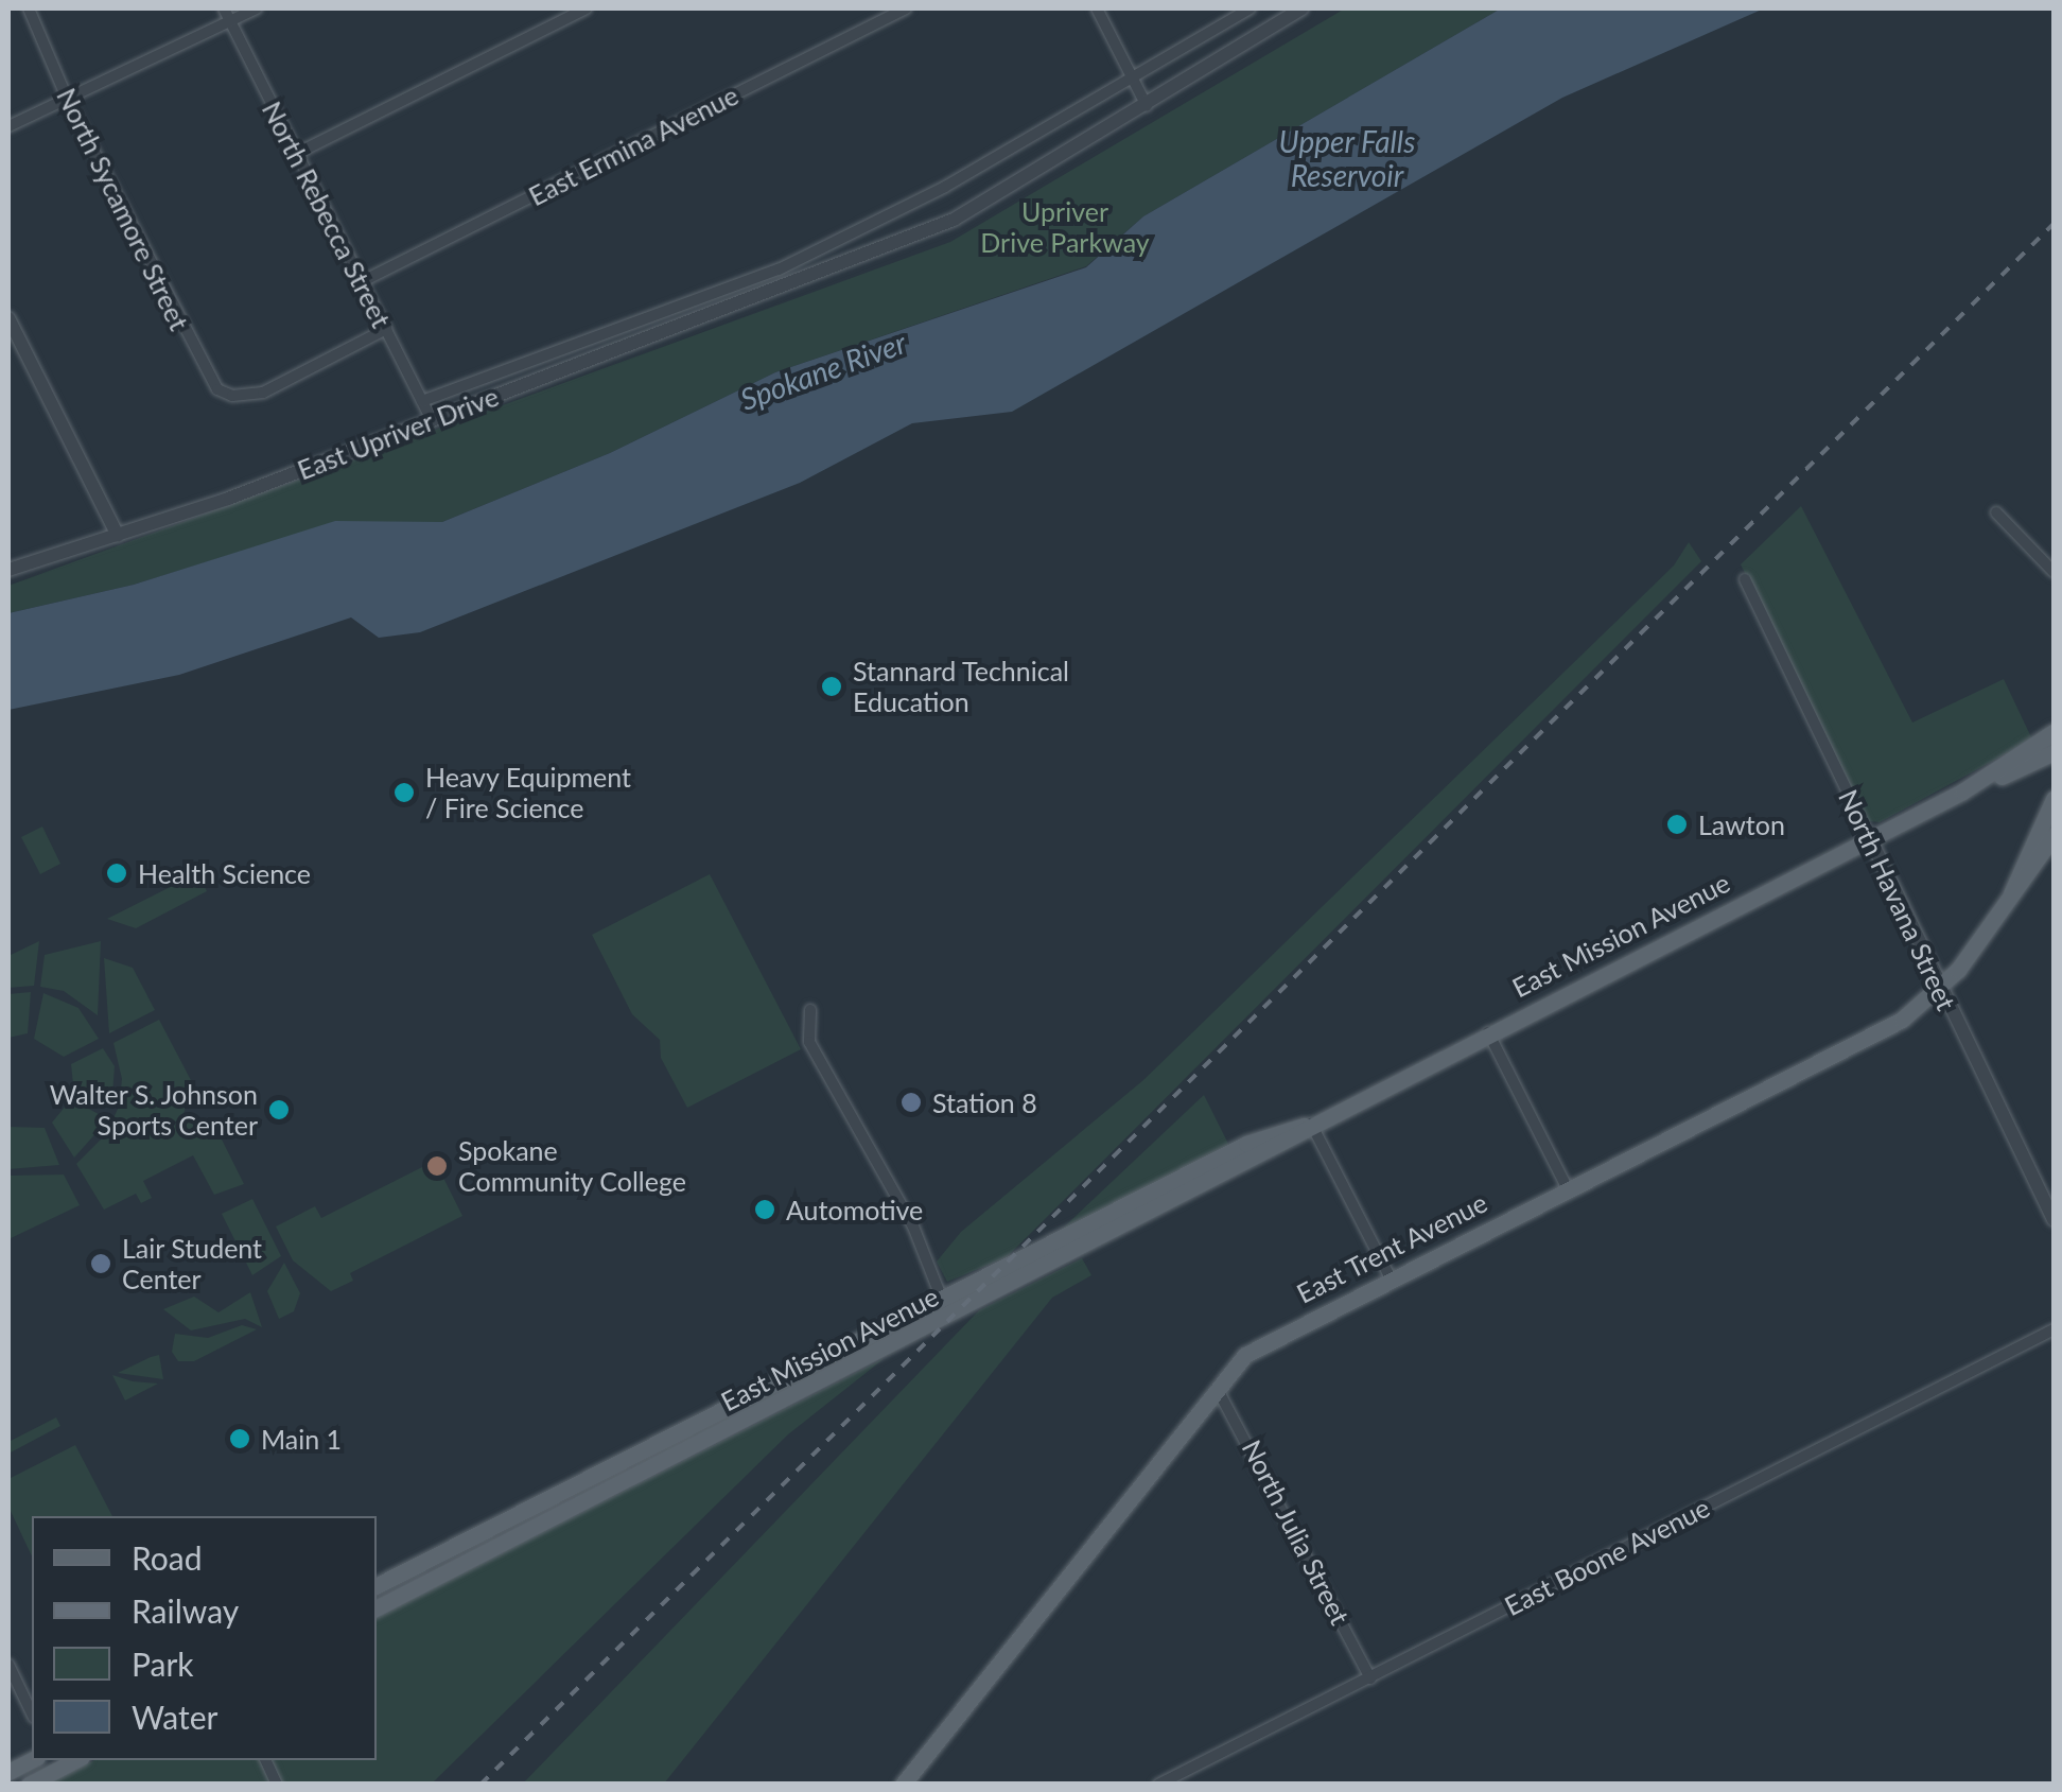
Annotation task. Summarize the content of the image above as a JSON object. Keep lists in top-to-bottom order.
{
  "streets": {
    "main road": ["East Mission Avenue", "East Trent Avenue"],
    "street": [
      "East Ermina Avenue",
      "North Sycamore Street",
      "North Rebecca Street",
      "East Upriver Drive",
      "North Havana Street",
      "North Julia Street",
      "East Boone Avenue"
    ]
  },
  "crossings": [
    ["East Ermina Avenue", "North Rebecca Street"],
    ["North Sycamore Street", "North Rebecca Street"],
    ["North Rebecca Street", "East Upriver Drive"],
    ["North Havana Street", "East Mission Avenue"],
    ["North Havana Street", "East Trent Avenue"],
    ["East Trent Avenue", "North Julia Street"],
    ["North Julia Street", "East Boone Avenue"]
  ],
  "water": ["Upper Falls Reservoir", "Spokane River"],
  "parks": ["Upriver Drive Parkway"],
  "places": [
    "Stannard Technical Education",
    "Heavy Equipment / Fire Science",
    "Lawton",
    "Health Science",
    "Station 8",
    "Walter S. Johnson Sports Center",
    "Spokane Community College",
    "Automotive",
    "Lair Student Center",
    "Main 1"
  ],
  "legend": [
    "Road",
    "Railway",
    "Park",
    "Water"
  ]
}
